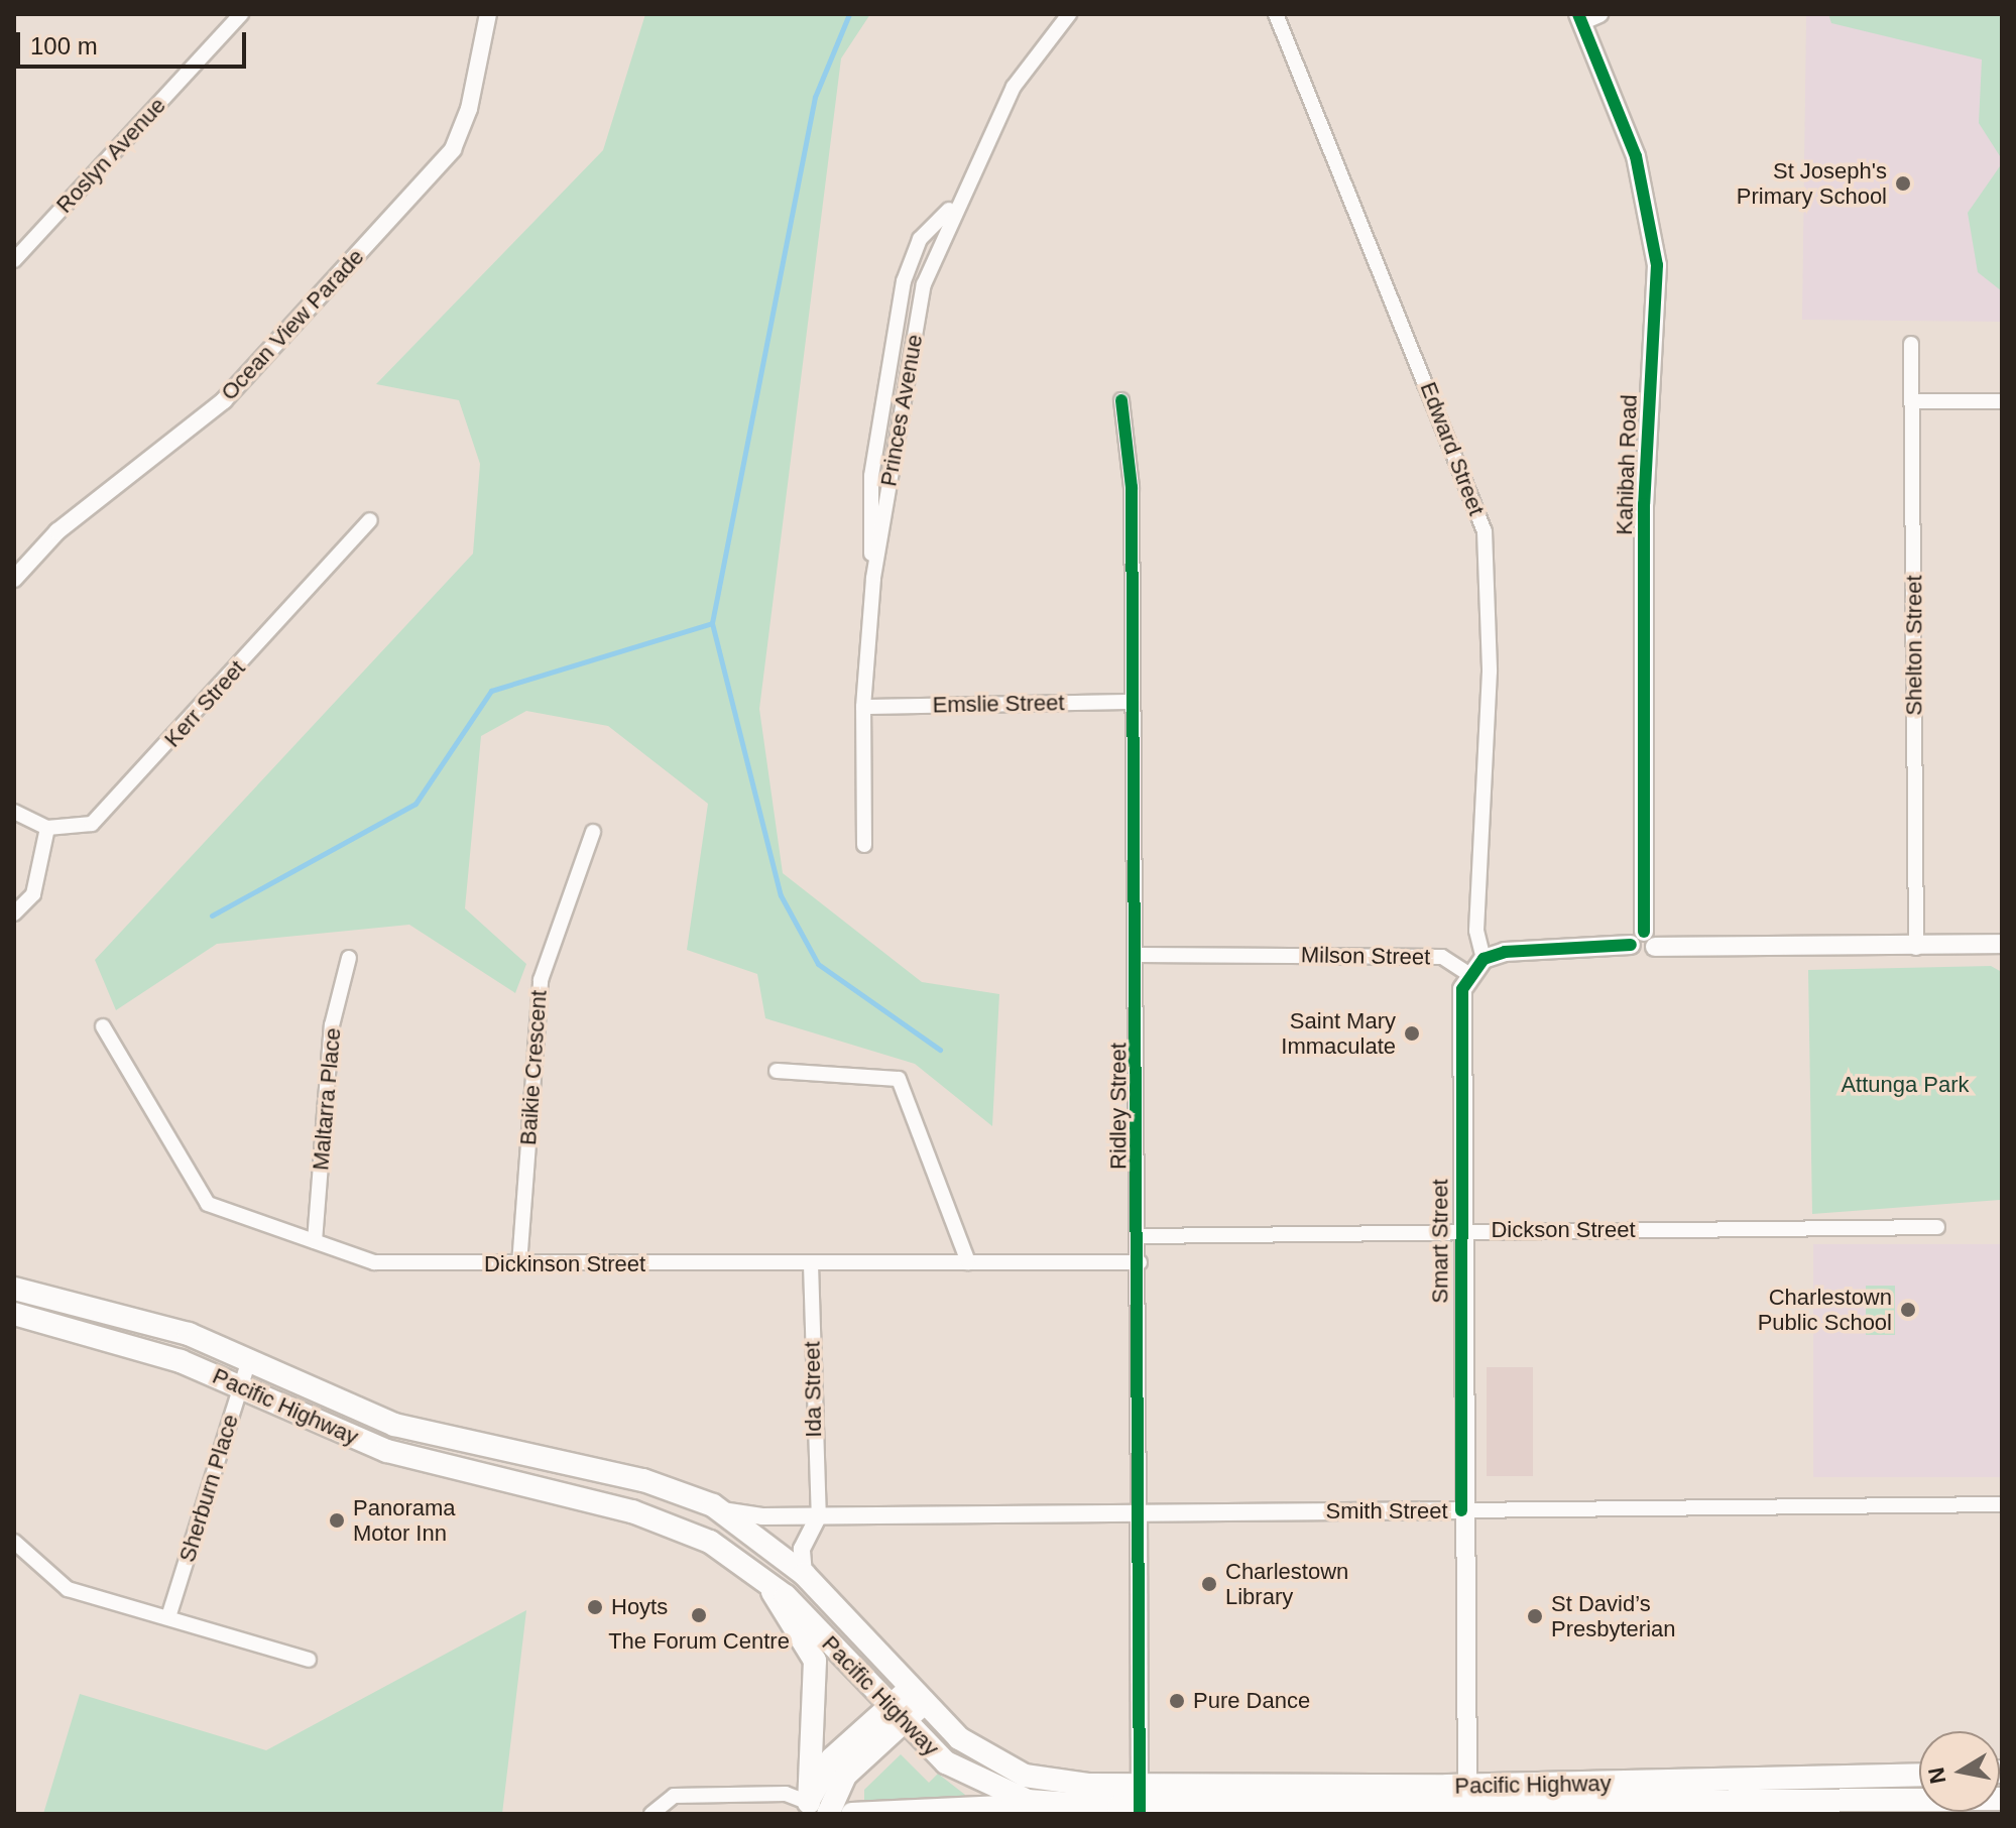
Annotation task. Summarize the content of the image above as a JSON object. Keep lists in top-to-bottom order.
{
  "streets": {
    "main road": ["Kahibah Road", "Smart Street", "Pacific Highway"],
    "street": [
      "Roslyn Avenue",
      "Ocean View Parade",
      "Princes Avenue",
      "Edward Street",
      "Shelton Street",
      "Kerr Street",
      "Emslie Street",
      "Milson Street",
      "Baikie Crescent",
      "Maltarra Place",
      "Ridley Street",
      "Dickson Street",
      "Dickinson Street",
      "Ida Street",
      "Sherburn Place",
      "Smith Street"
    ]
  },
  "crossings": [
    ["Princes Avenue", "Emslie Street"],
    ["Emslie Street", "Ridley Street"],
    ["Milson Street", "Ridley Street"],
    ["Milson Street", "Smart Street"],
    ["Baikie Crescent", "Dickinson Street"],
    ["Maltarra Place", "Dickinson Street"],
    ["Ridley Street", "Dickson Street"],
    ["Ridley Street", "Dickinson Street"],
    ["Ridley Street", "Pacific Highway"],
    ["Ridley Street", "Smith Street"],
    ["Dickson Street", "Smart Street"],
    ["Smart Street", "Pacific Highway"],
    ["Smart Street", "Smith Street"],
    ["Dickinson Street", "Ida Street"],
    ["Ida Street", "Smith Street"],
    ["Pacific Highway", "Sherburn Place"],
    ["Pacific Highway", "Smith Street"]
  ],
  "parks": ["Attunga Park"],
  "places": [
    "St Joseph's Primary School",
    "Saint Mary Immaculate",
    "Charlestown Public School",
    "Panorama Motor Inn",
    "Charlestown Library",
    "Hoyts",
    "The Forum Centre",
    "St David’s Presbyterian",
    "Pure Dance"
  ],
  "scale_bar": "100 m",
  "north": "left"
}
